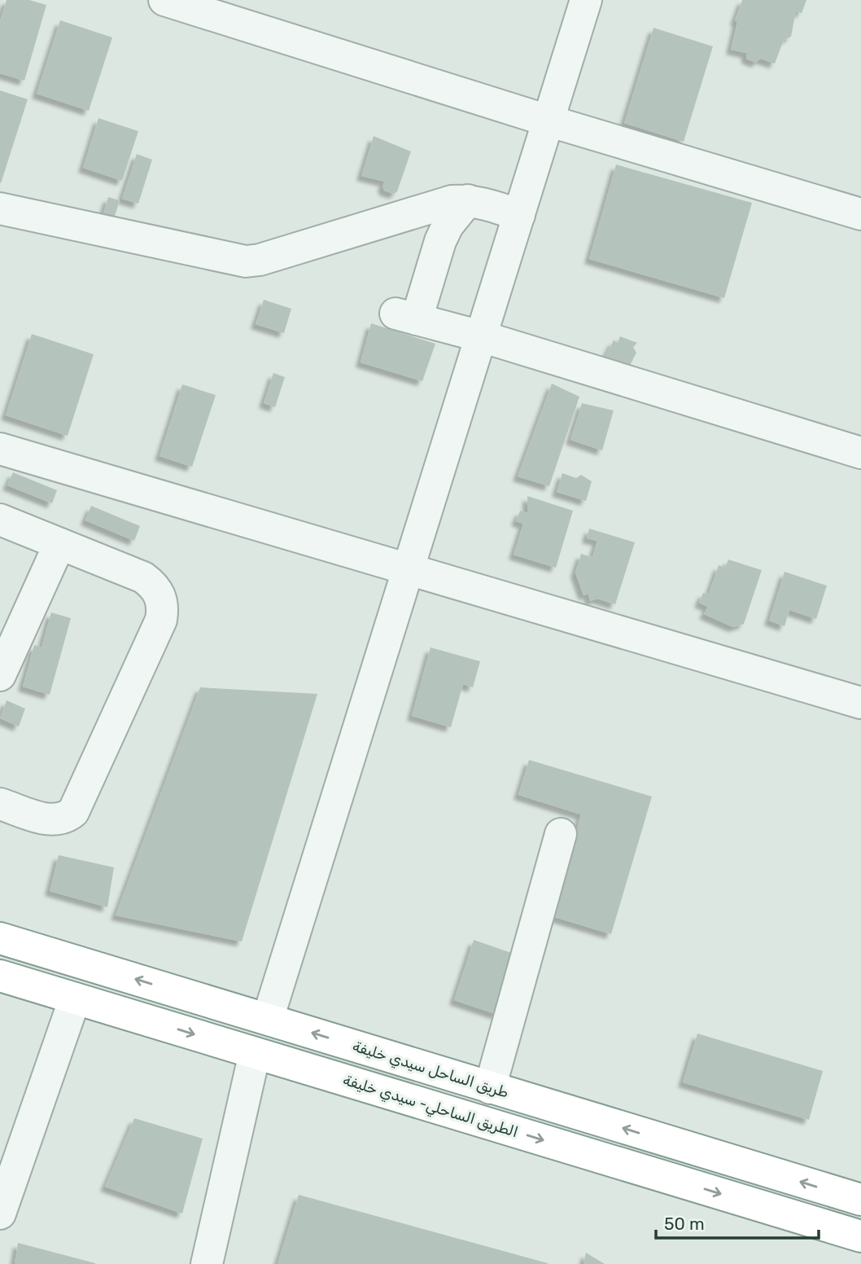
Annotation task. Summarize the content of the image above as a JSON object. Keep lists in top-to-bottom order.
{
  "streets": {
    "highway": ["طريق الساحل سيدي خليفة", "الطريق الساحلي- سيدي خليفة"]
  },
  "one_way": ["طريق الساحل سيدي خليفة", "الطريق الساحلي- سيدي خليفة"],
  "scale_bar": "50 m"
}
